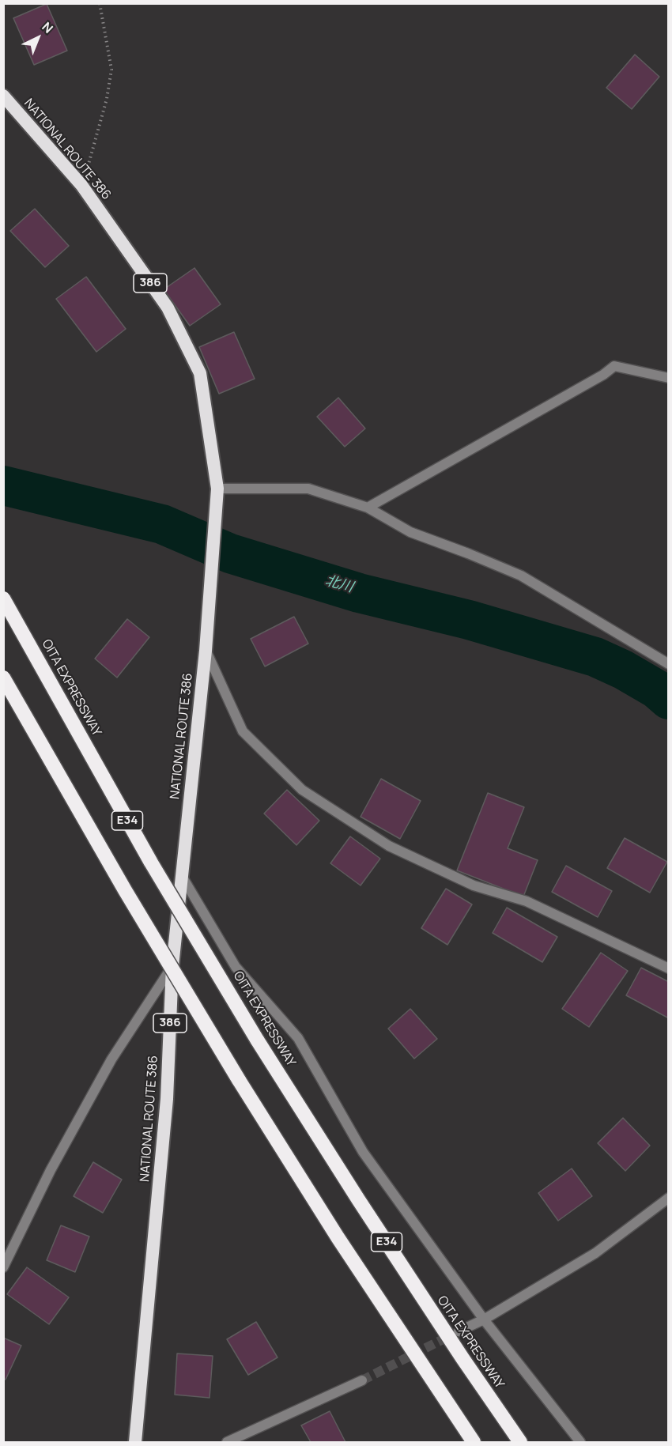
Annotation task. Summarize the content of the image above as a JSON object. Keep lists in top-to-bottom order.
{
  "streets": {
    "highway": [
      "NATIONAL ROUTE 386",
      "386",
      "OITA EXPRESSWAY",
      "E34"
    ]
  },
  "water": ["北川"],
  "north": "top right"
}
